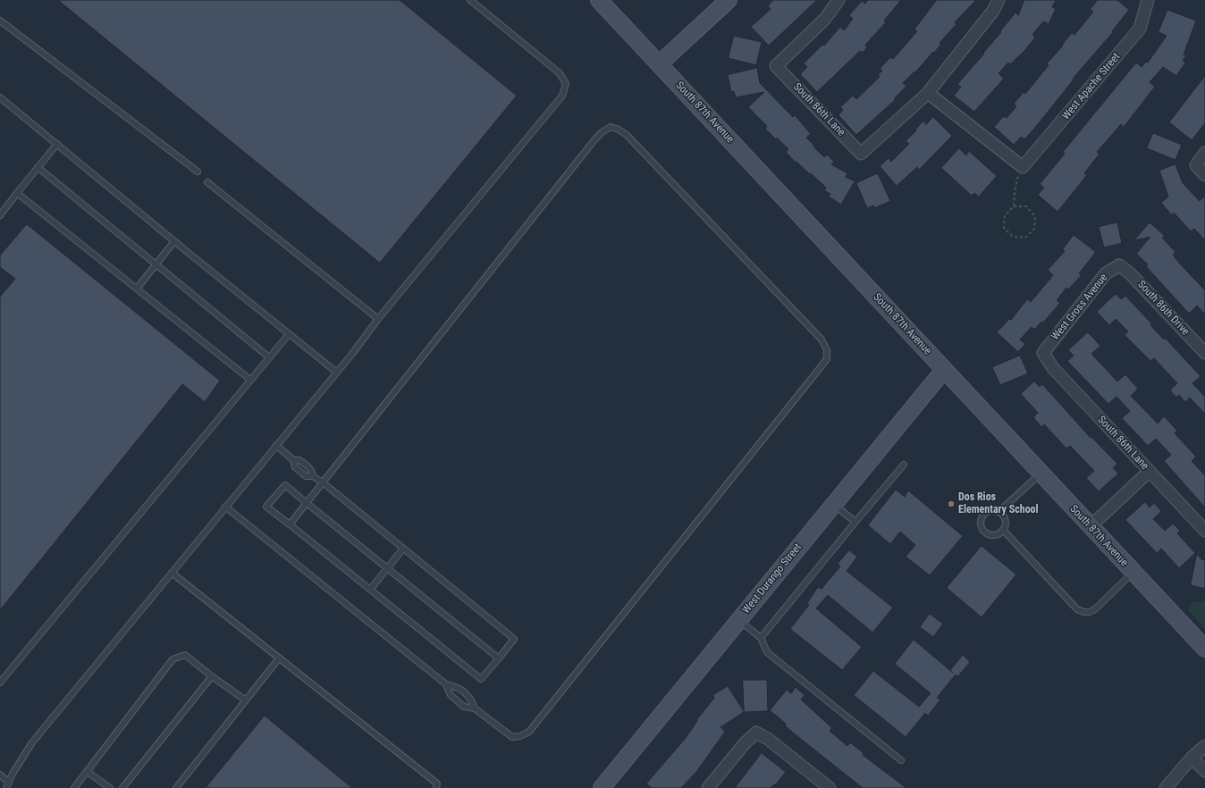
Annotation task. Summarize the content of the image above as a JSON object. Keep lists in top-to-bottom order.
{
  "streets": {
    "street": [
      "West Apache Street",
      "South 86th Lane",
      "South 87th Avenue",
      "West Gross Avenue",
      "South 86th Drive",
      "West Durango Street"
    ]
  },
  "crossings": [
    ["South 86th Lane", "West Gross Avenue"],
    ["South 87th Avenue", "West Durango Street"],
    ["West Gross Avenue", "South 86th Drive"]
  ],
  "places": ["Dos Rios Elementary School"]
}
